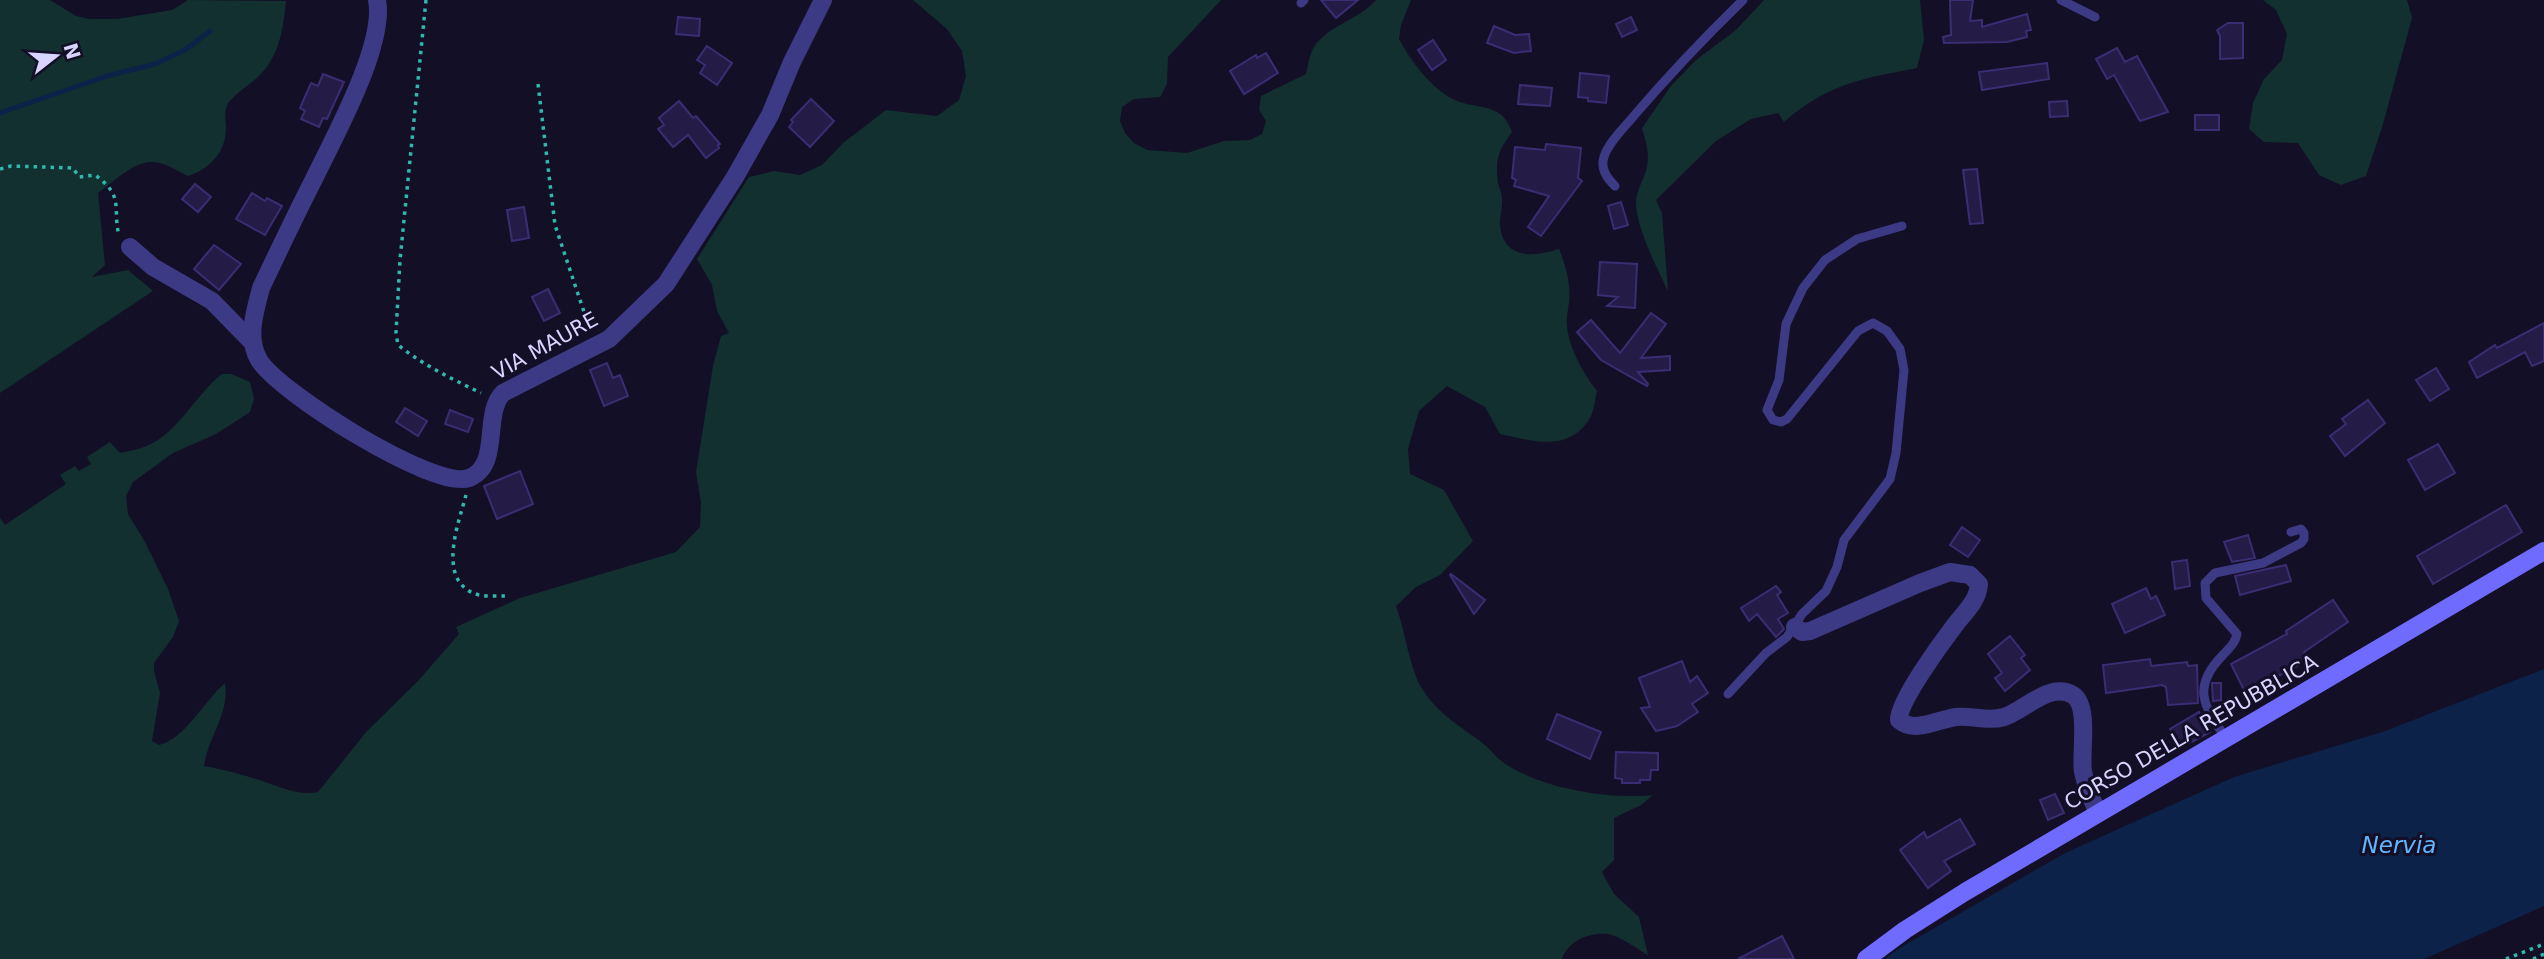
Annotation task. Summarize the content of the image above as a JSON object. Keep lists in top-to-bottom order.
{
  "streets": {
    "main road": ["CORSO DELLA REPUBBLICA"],
    "street": ["VIA MAURE"]
  },
  "water": ["Nervia"],
  "north": "right"
}
